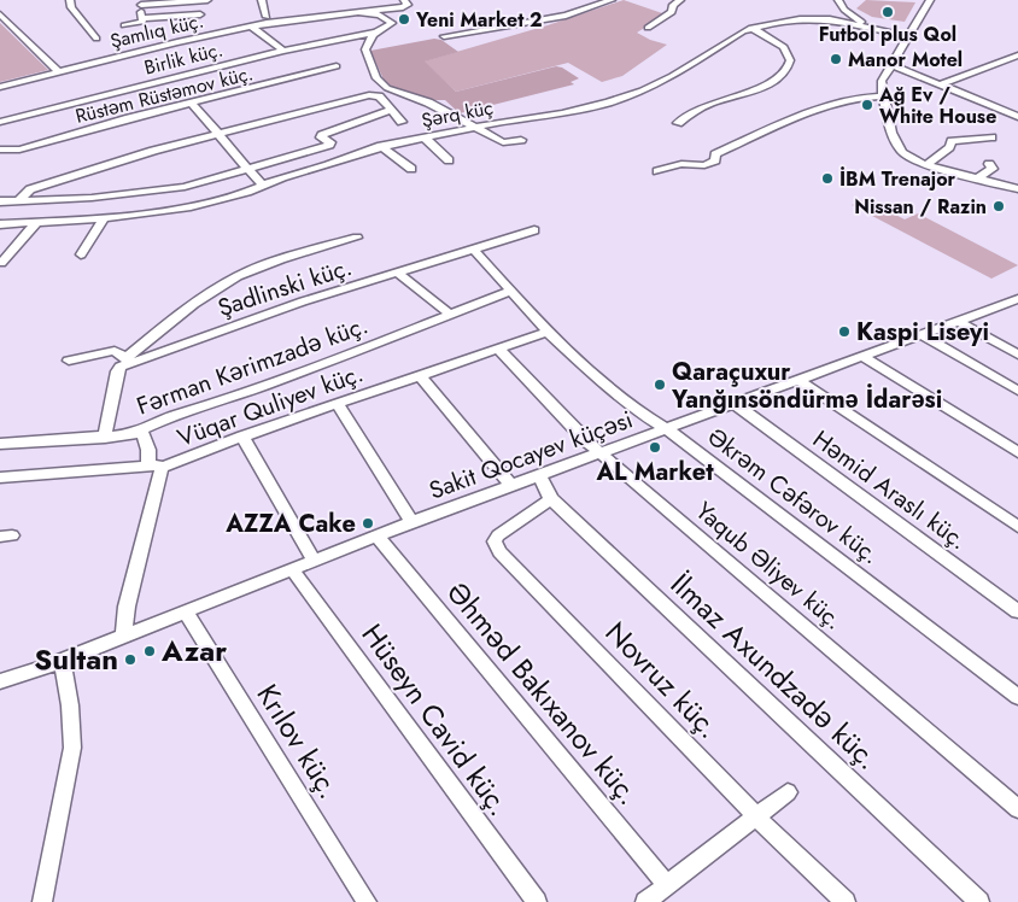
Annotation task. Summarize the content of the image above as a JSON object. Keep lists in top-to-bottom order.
{
  "streets": {
    "street": [
      "Şamlıq küç.",
      "Birlik küç.",
      "Rüstəm Rüstəmov küç.",
      "Şərq küç",
      "Şadlinski küç.",
      "Fərman Kərimzadə küç.",
      "Vüqar Quliyev küç.",
      "Sakit Qocayev küçəsi",
      "Həmid Araslı küç.",
      "Əkrəm Cəfərov küç.",
      "Yaqub Əliyev küç.",
      "İlmaz Axundzadə küç.",
      "Novruz küç.",
      "Əhməd Bakıxanov küç.",
      "Hüseyn Cavid küç.",
      "Krılov küç."
    ]
  },
  "crossings": [
    ["Şamlıq küç.", "Birlik küç."],
    ["Şamlıq küç.", "Şərq küç"],
    ["Şadlinski küç.", "Əkrəm Cəfərov küç."],
    ["Fərman Kərimzadə küç.", "Əkrəm Cəfərov küç."],
    ["Vüqar Quliyev küç.", "Əkrəm Cəfərov küç."],
    ["Vüqar Quliyev küç.", "Yaqub Əliyev küç."],
    ["Sakit Qocayev küçəsi", "Həmid Araslı küç."],
    ["Sakit Qocayev küçəsi", "Əkrəm Cəfərov küç."],
    ["Sakit Qocayev küçəsi", "Yaqub Əliyev küç."],
    ["Sakit Qocayev küçəsi", "İlmaz Axundzadə küç."],
    ["Sakit Qocayev küçəsi", "Əhməd Bakıxanov küç."],
    ["Sakit Qocayev küçəsi", "Hüseyn Cavid küç."],
    ["Sakit Qocayev küçəsi", "Krılov küç."],
    ["İlmaz Axundzadə küç.", "Novruz küç."]
  ],
  "places": [
    "Futbol plus Qol",
    "Yeni Market 2",
    "Manor Motel",
    "Ağ Ev / White House",
    "İBM Trenajor",
    "Nissan / Razin",
    "Kaspi Liseyi",
    "Qaraçuxur Yanğınsöndürmə İdarəsi",
    "AL Market",
    "AZZA Cake",
    "Azar",
    "Sultan"
  ]
}
